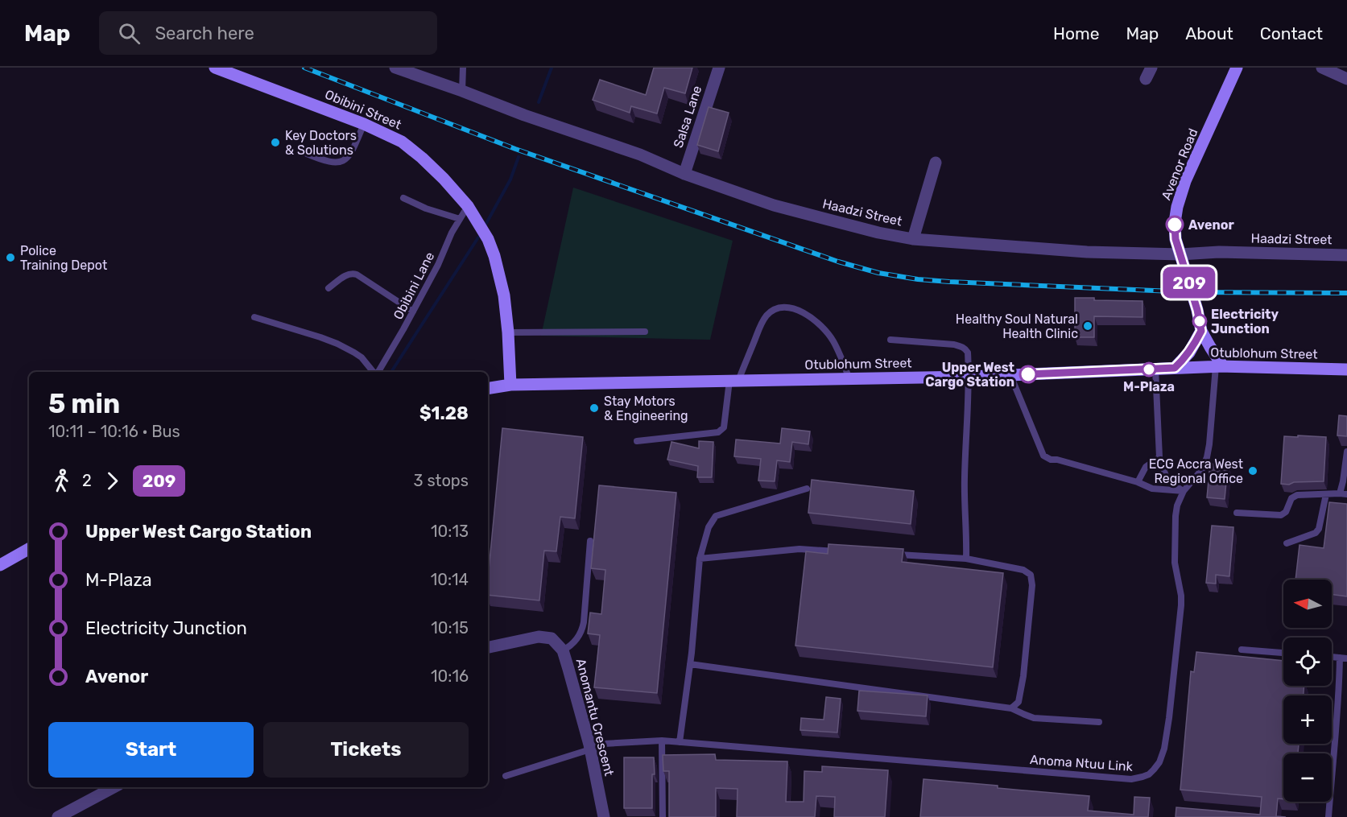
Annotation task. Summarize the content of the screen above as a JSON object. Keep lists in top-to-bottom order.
{
  "streets": {
    "street": [
      "Obibini Street",
      "Salsa Lane",
      "Avenor Road",
      "Haadzi Street",
      "Otublohum Street",
      "Anomantu Crescent"
    ],
    "lane": ["Obibini Lane", "Anoma Ntuu Link"]
  },
  "crossings": [
    ["Obibini Street", "Obibini Lane"],
    ["Obibini Street", "Otublohum Street"],
    ["Salsa Lane", "Haadzi Street"],
    ["Avenor Road", "Haadzi Street"],
    ["Avenor Road", "Otublohum Street"],
    ["Avenor Road", "Anoma Ntuu Link"],
    ["Otublohum Street", "Anoma Ntuu Link"],
    ["Anomantu Crescent", "Anoma Ntuu Link"]
  ],
  "places": [
    "Key Doctors & Solutions",
    "Avenor",
    "Police Training Depot",
    "Electricity Junction",
    "Healthy Soul Natural Health Clinic",
    "M-Plaza",
    "Upper West Cargo Station",
    "Stay Motors & Engineering",
    "ECG Accra West Regional Office"
  ],
  "lines": ["bus line 209"],
  "north": "left",
  "page": {
    "header": "Map",
    "search": "Search here",
    "nav": [
      "Home",
      "Map",
      "About",
      "Contact"
    ],
    "on_map": "209",
    "heading": ["5 min", "10:11 – 10:16 · Bus", "$1.28"],
    "legs": ["2", "209", "3 stops"],
    "list": [
      {
        "name": "Upper West Cargo Station",
        "value": "10:13"
      },
      {
        "name": "M-Plaza",
        "value": "10:14"
      },
      {
        "name": "Electricity Junction",
        "value": "10:15"
      },
      {
        "name": "Avenor",
        "value": "10:16"
      }
    ],
    "map_buttons": ["+", "−"],
    "buttons": ["Start", "Tickets"]
  }
}
